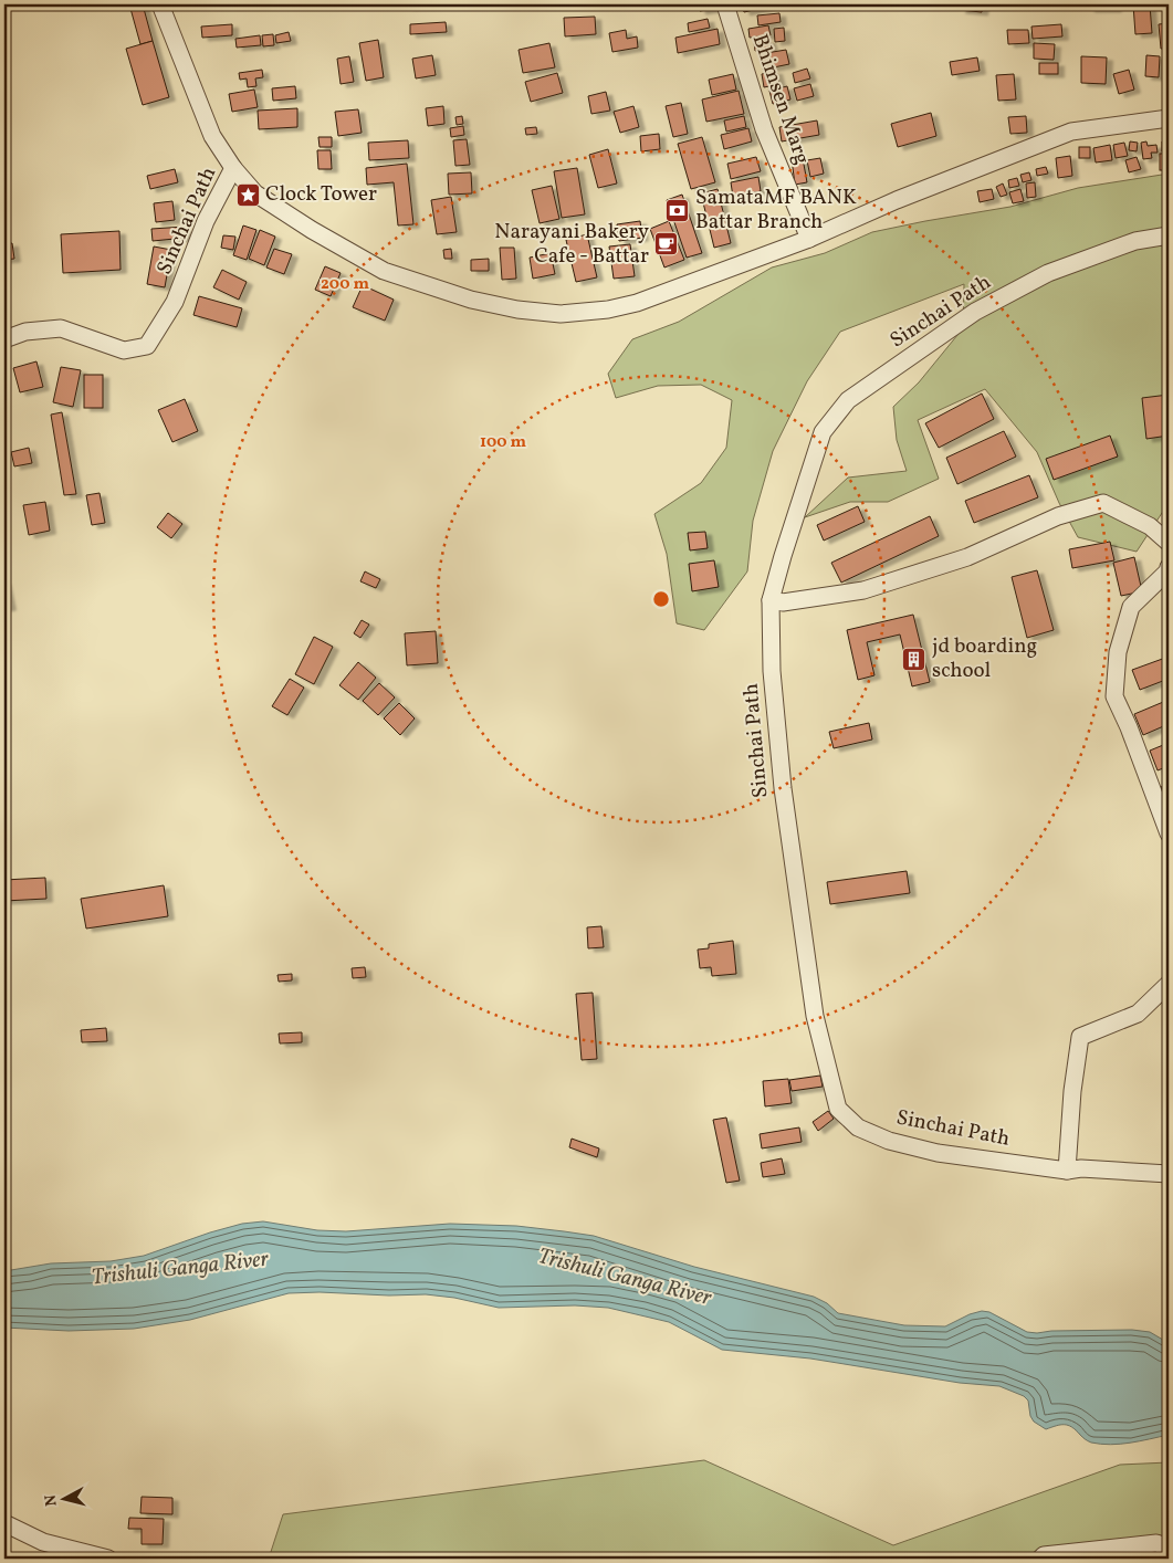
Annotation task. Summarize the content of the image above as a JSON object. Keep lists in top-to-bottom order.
{
  "streets": {
    "street": ["Bhimsen Marg", "Sinchai Path"]
  },
  "crossings": [
    ["Bhimsen Marg", "Sinchai Path"]
  ],
  "water": ["Trishuli Ganga River"],
  "places": {
    "place": ["Clock Tower"],
    "bank": ["SamataMF BANK Battar Branch"],
    "cafe": ["Narayani Bakery Cafe - Battar"],
    "building": ["jd boarding school"]
  },
  "north": "left",
  "rings": ["200 m", "100 m"]
}
